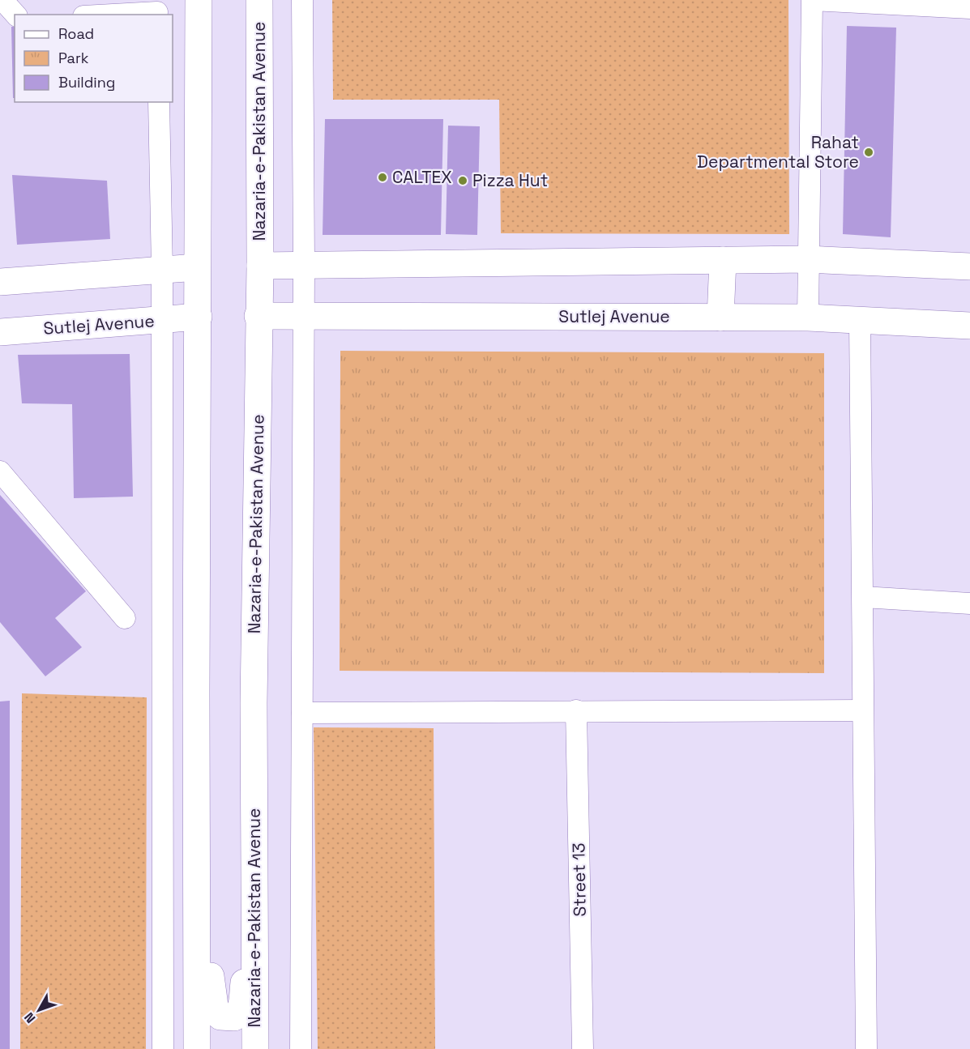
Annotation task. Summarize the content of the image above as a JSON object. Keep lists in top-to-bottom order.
{
  "streets": {
    "main road": ["Nazaria-e-Pakistan Avenue", "Sutlej Avenue"],
    "street": ["Street 13"]
  },
  "crossings": [
    ["Nazaria-e-Pakistan Avenue", "Sutlej Avenue"]
  ],
  "places": ["Rahat Departmental Store", "CALTEX", "Pizza Hut"],
  "legend": ["Road", "Park", "Building"],
  "north": "bottom left"
}
